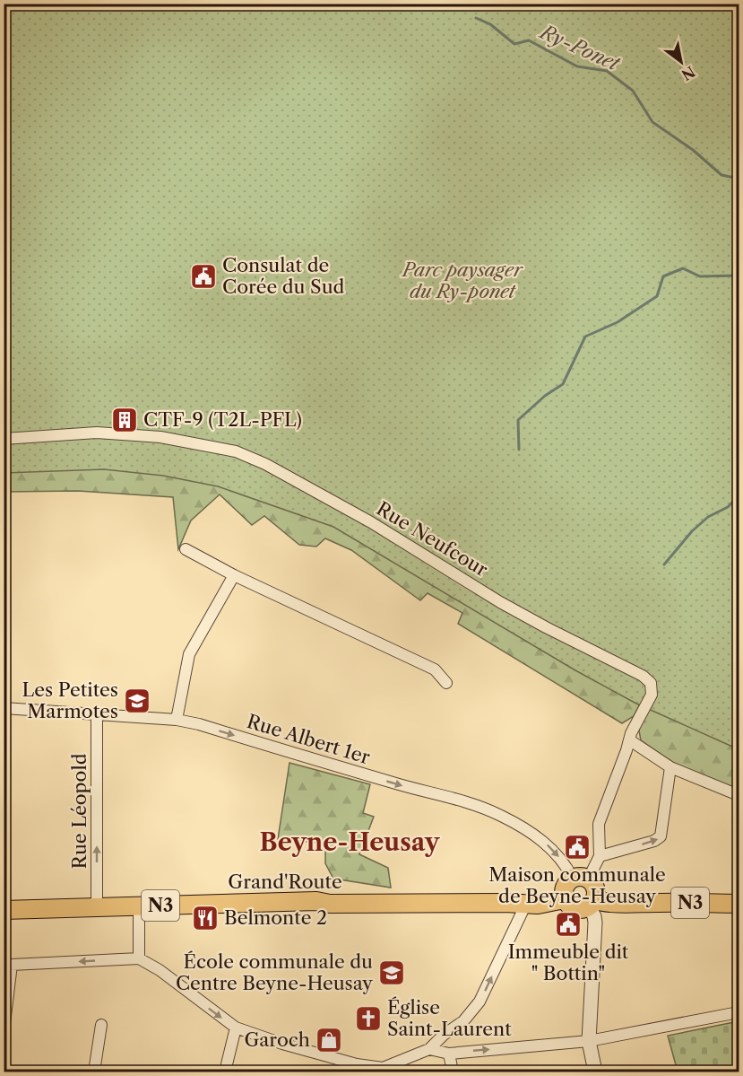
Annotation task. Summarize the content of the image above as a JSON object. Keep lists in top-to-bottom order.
{
  "streets": {
    "main road": ["Grand'Route", "N3"],
    "street": ["Rue Neufcour", "Rue Albert 1er", "Rue Léopold"]
  },
  "crossings": [
    ["Rue Albert 1er", "Rue Léopold"],
    ["Rue Albert 1er", "N3"],
    ["Rue Léopold", "Grand'Route"],
    ["Grand'Route", "N3"]
  ],
  "one_way": ["Rue Albert 1er", "Rue Léopold"],
  "districts": ["Beyne-Heusay"],
  "water": ["Ry-Ponet"],
  "parks": ["Parc paysager du Ry-ponet"],
  "places": {
    "public building": ["Consulat de Corée du Sud", "Maison communale de Beyne-Heusay", "Immeuble dit \" Bottin\""],
    "building": ["CTF-9 (T2L-PFL)"],
    "school or university": ["Les Petites Marmotes", "École communale du Centre Beyne-Heusay"],
    "restaurant": ["Belmonte 2"],
    "church": ["Église Saint-Laurent"],
    "shop": ["Garoch"]
  },
  "north": "bottom right"
}
